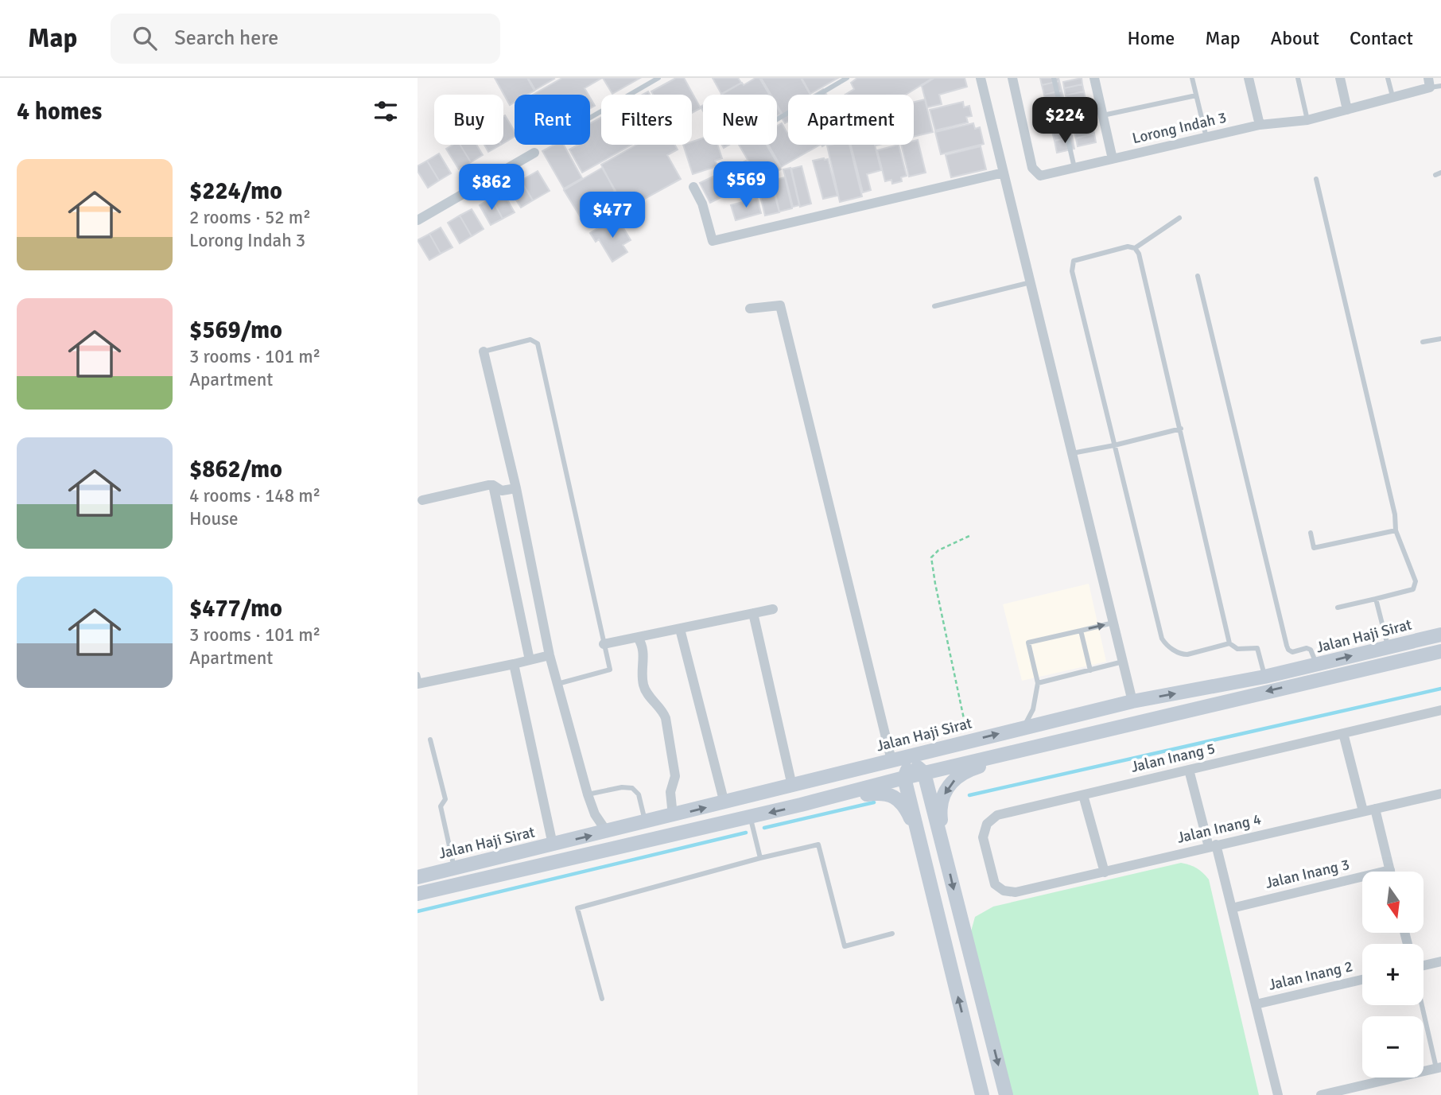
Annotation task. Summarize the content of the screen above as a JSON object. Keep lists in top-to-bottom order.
{
  "streets": {
    "main road": ["Jalan Haji Sirat"],
    "street": [
      "Lorong Indah 3",
      "Jalan Inang 5",
      "Jalan Inang 4",
      "Jalan Inang 3",
      "Jalan Inang 2"
    ]
  },
  "crossings": [
    ["Jalan Inang 5", "Jalan Inang 4"]
  ],
  "north": "bottom",
  "page": {
    "header": "Map",
    "search": "Search here",
    "nav": [
      "Home",
      "Map",
      "About",
      "Contact"
    ],
    "heading": "4 homes",
    "chip": [
      "Buy",
      "Rent",
      "Filters",
      "New",
      "Apartment"
    ],
    "price": [
      "$224",
      "$569",
      "$862",
      "$477"
    ],
    "list": [
      {
        "name": "$224/mo",
        "note": "2 rooms · 52 m² · Lorong Indah 3"
      },
      {
        "name": "$569/mo",
        "note": "3 rooms · 101 m² · Apartment"
      },
      {
        "name": "$862/mo",
        "note": "4 rooms · 148 m² · House"
      },
      {
        "name": "$477/mo",
        "note": "3 rooms · 101 m² · Apartment"
      }
    ],
    "map_buttons": ["+", "−"]
  }
}
